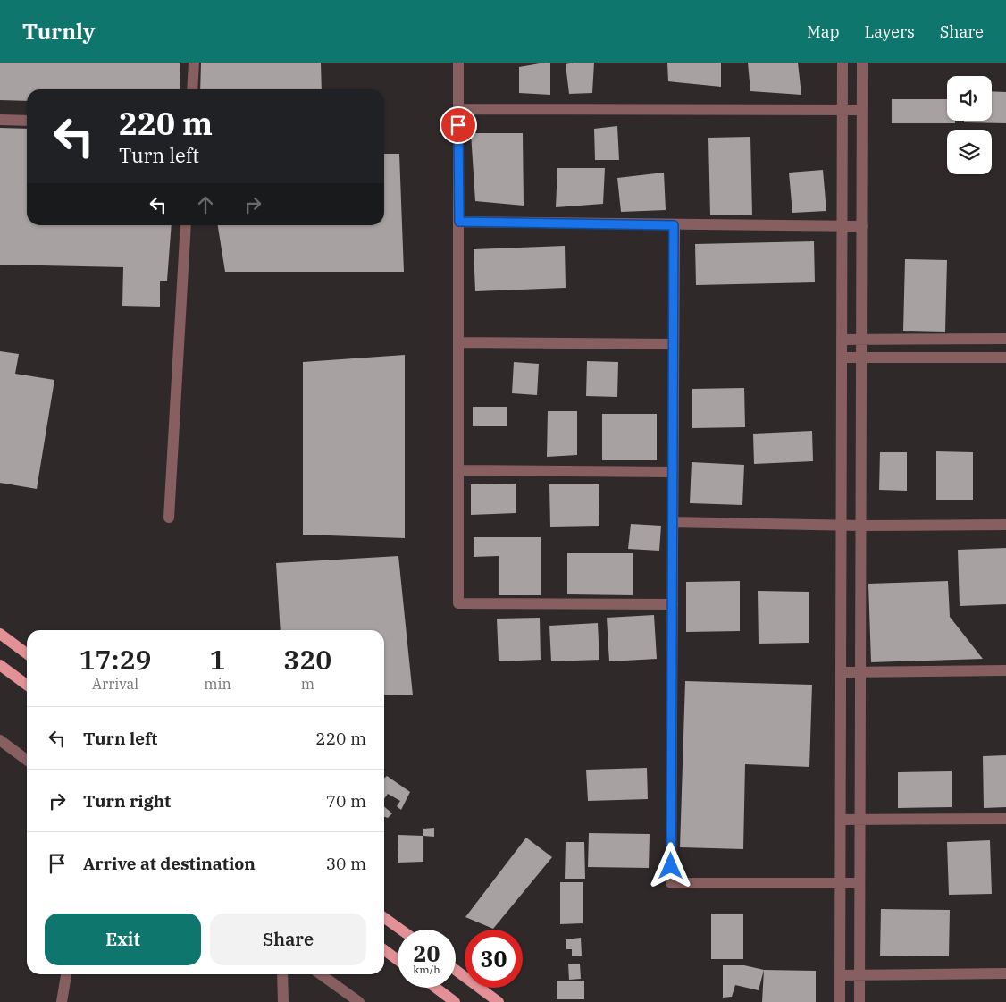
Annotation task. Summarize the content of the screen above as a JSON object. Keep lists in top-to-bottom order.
{
  "page": {
    "header": "Turnly",
    "nav": ["Map", "Layers", "Share"],
    "turn": ["220 m", "Turn left"],
    "eta": [
      "17:29",
      "Arrival",
      "1",
      "min",
      "320",
      "m"
    ],
    "list": [
      {
        "name": "Turn left",
        "value": "220 m"
      },
      {
        "name": "Turn right",
        "value": "70 m"
      },
      {
        "name": "Arrive at destination",
        "value": "30 m"
      }
    ],
    "buttons": ["Exit", "Share"],
    "speed": "20 km/h",
    "limit": "30"
  }
}
